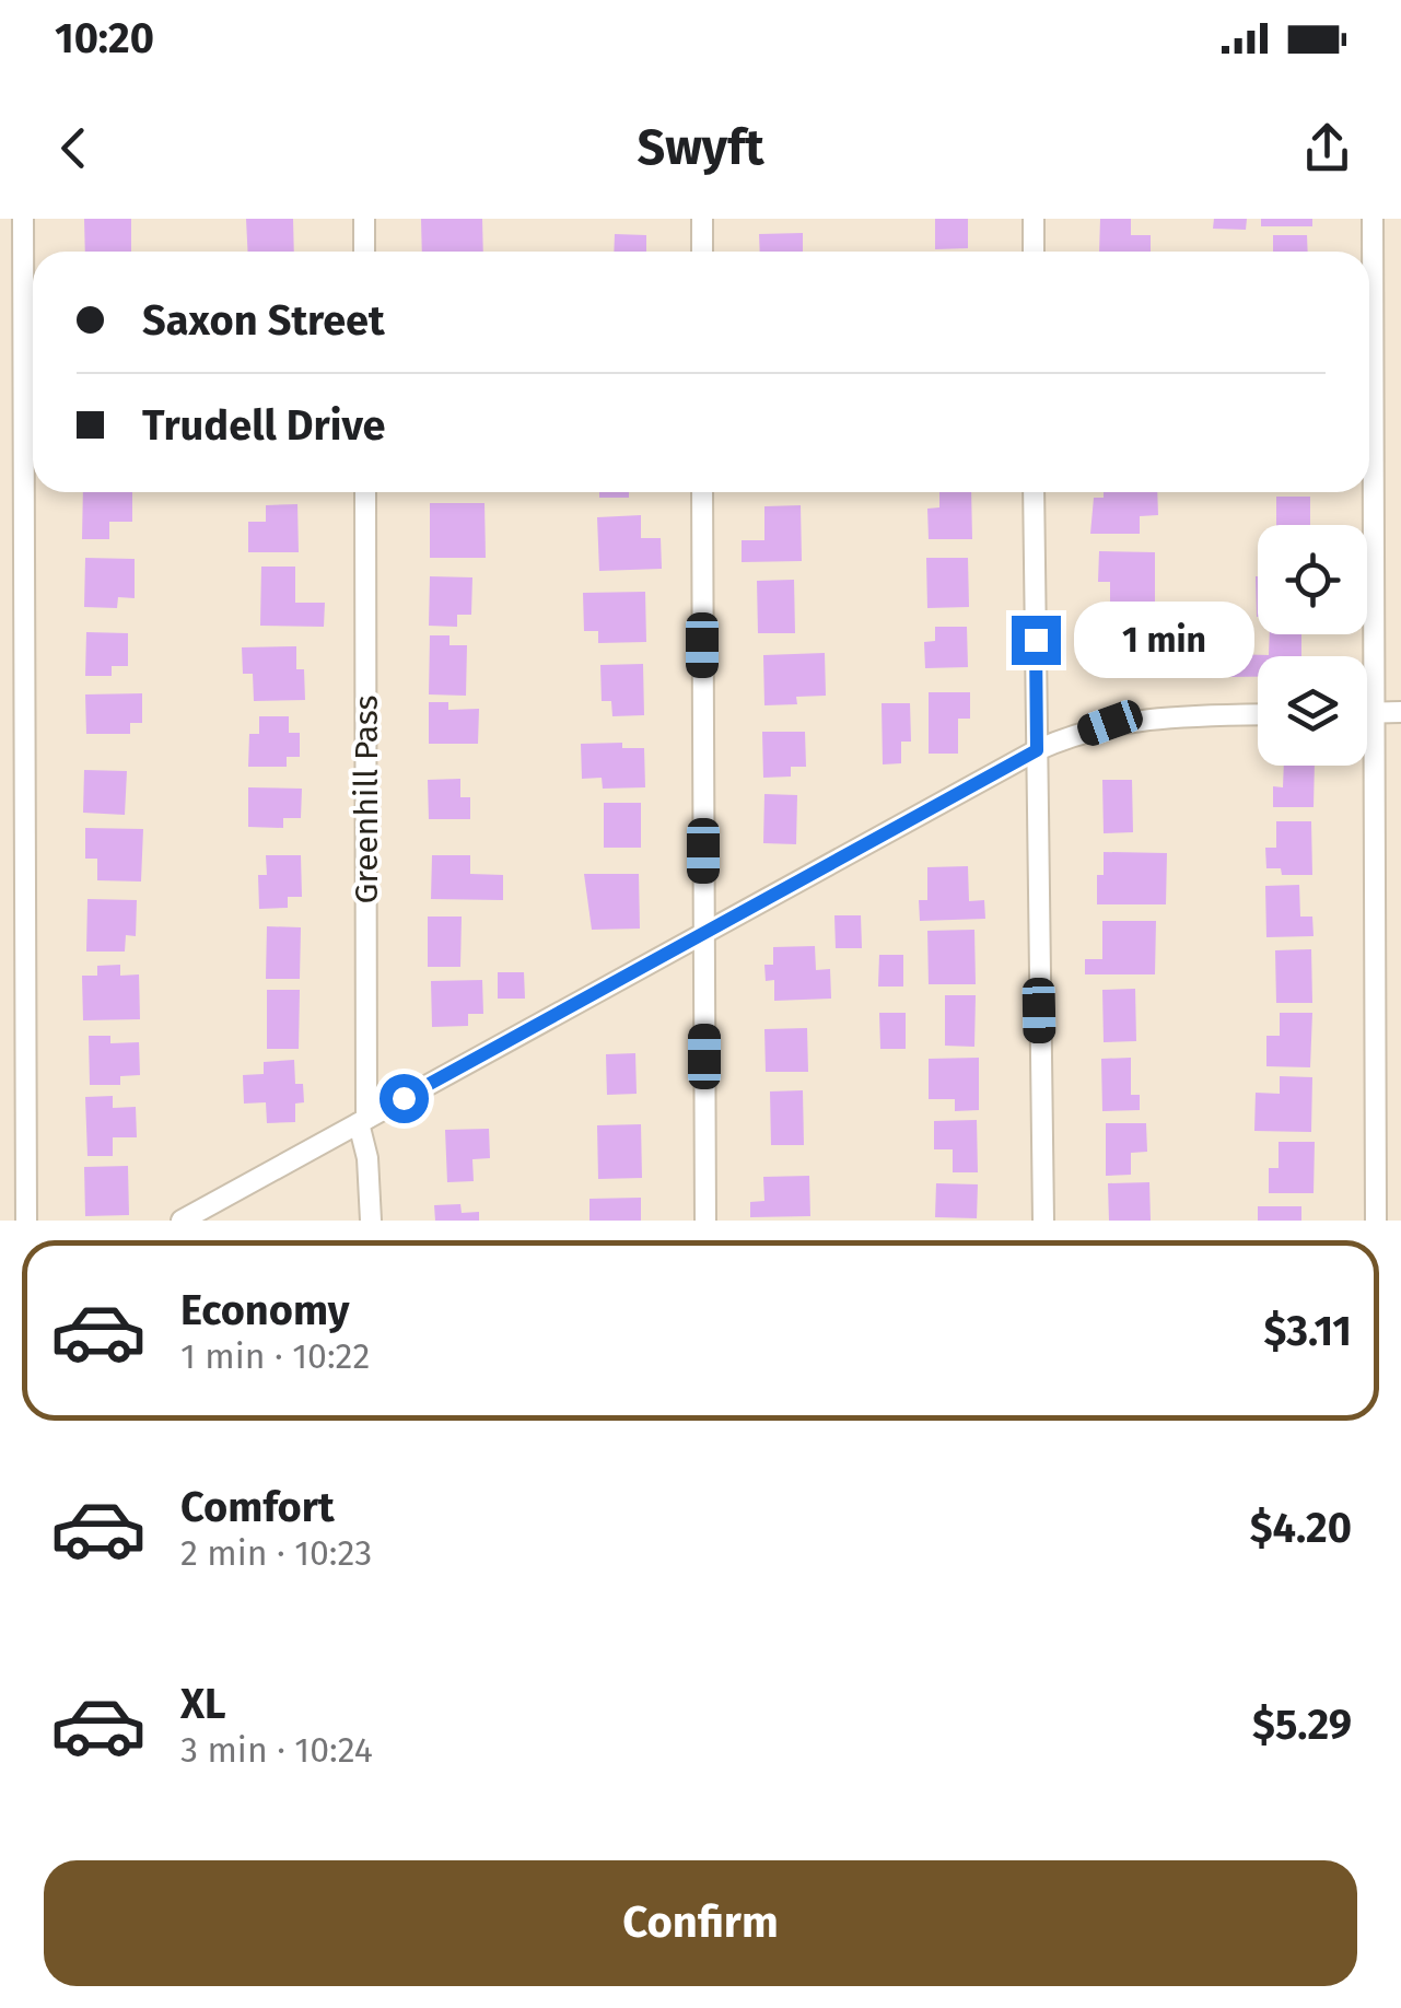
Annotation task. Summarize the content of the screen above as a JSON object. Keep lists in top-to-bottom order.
{
  "streets": {
    "street": ["Greenhill Pass"]
  },
  "page": {
    "status": "10:20",
    "header": "Swyft",
    "banner": ["Saxon Street", "Trudell Drive"],
    "bubble": "1 min",
    "list": [
      {
        "name": "Economy",
        "note": "1 min · 10:22",
        "value": "$3.11"
      },
      {
        "name": "Comfort",
        "note": "2 min · 10:23",
        "value": "$4.20"
      },
      {
        "name": "XL",
        "note": "3 min · 10:24",
        "value": "$5.29"
      }
    ],
    "buttons": "Confirm"
  }
}
